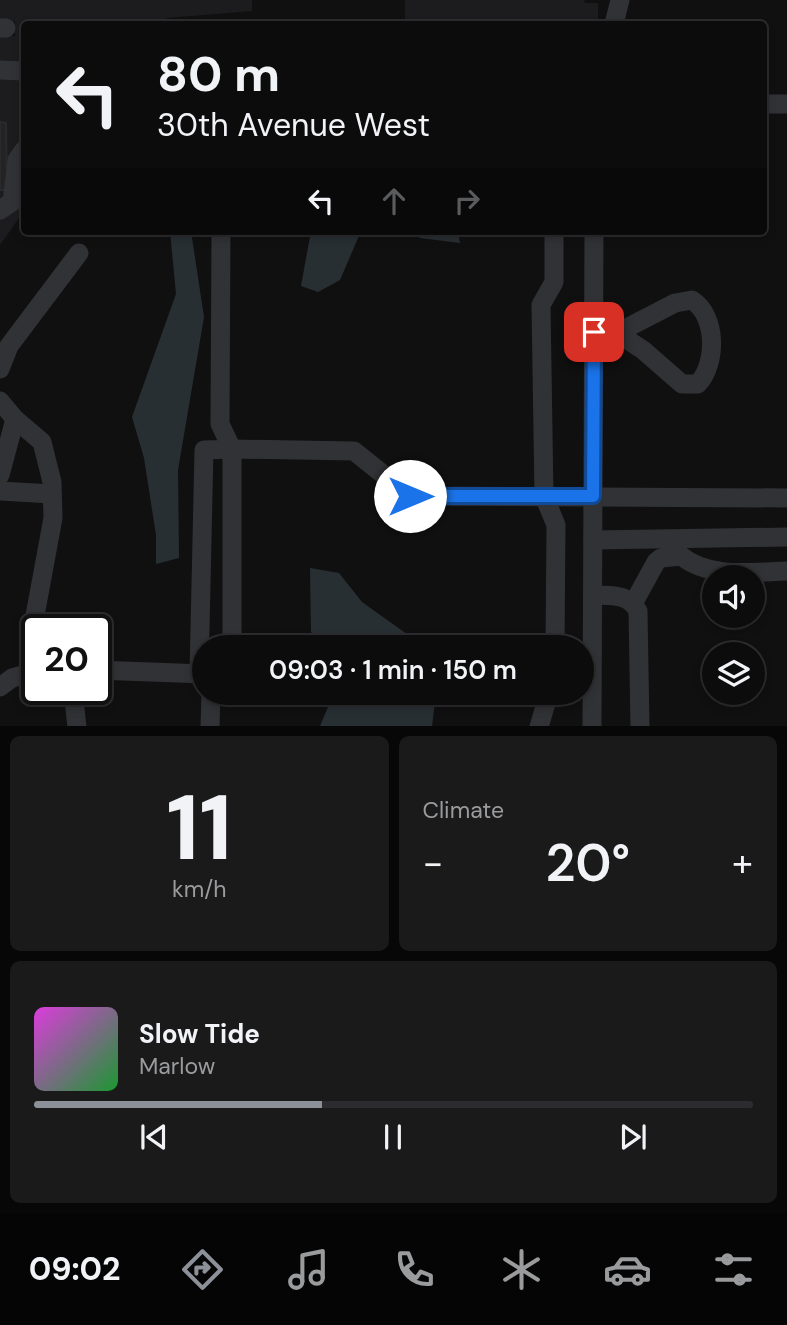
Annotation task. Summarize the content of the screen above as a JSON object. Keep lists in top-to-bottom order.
{
  "page": {
    "turn": ["80 m", "30th Avenue West"],
    "limit": "20",
    "trip": "09:03 · 1 min · 150 m",
    "tile": [
      ["11", "km/h"],
      "Climate"
    ],
    "heat": ["−", "20°", "+"],
    "song": ["Slow Tide", "Marlow"],
    "tabs": "09:02"
  }
}
